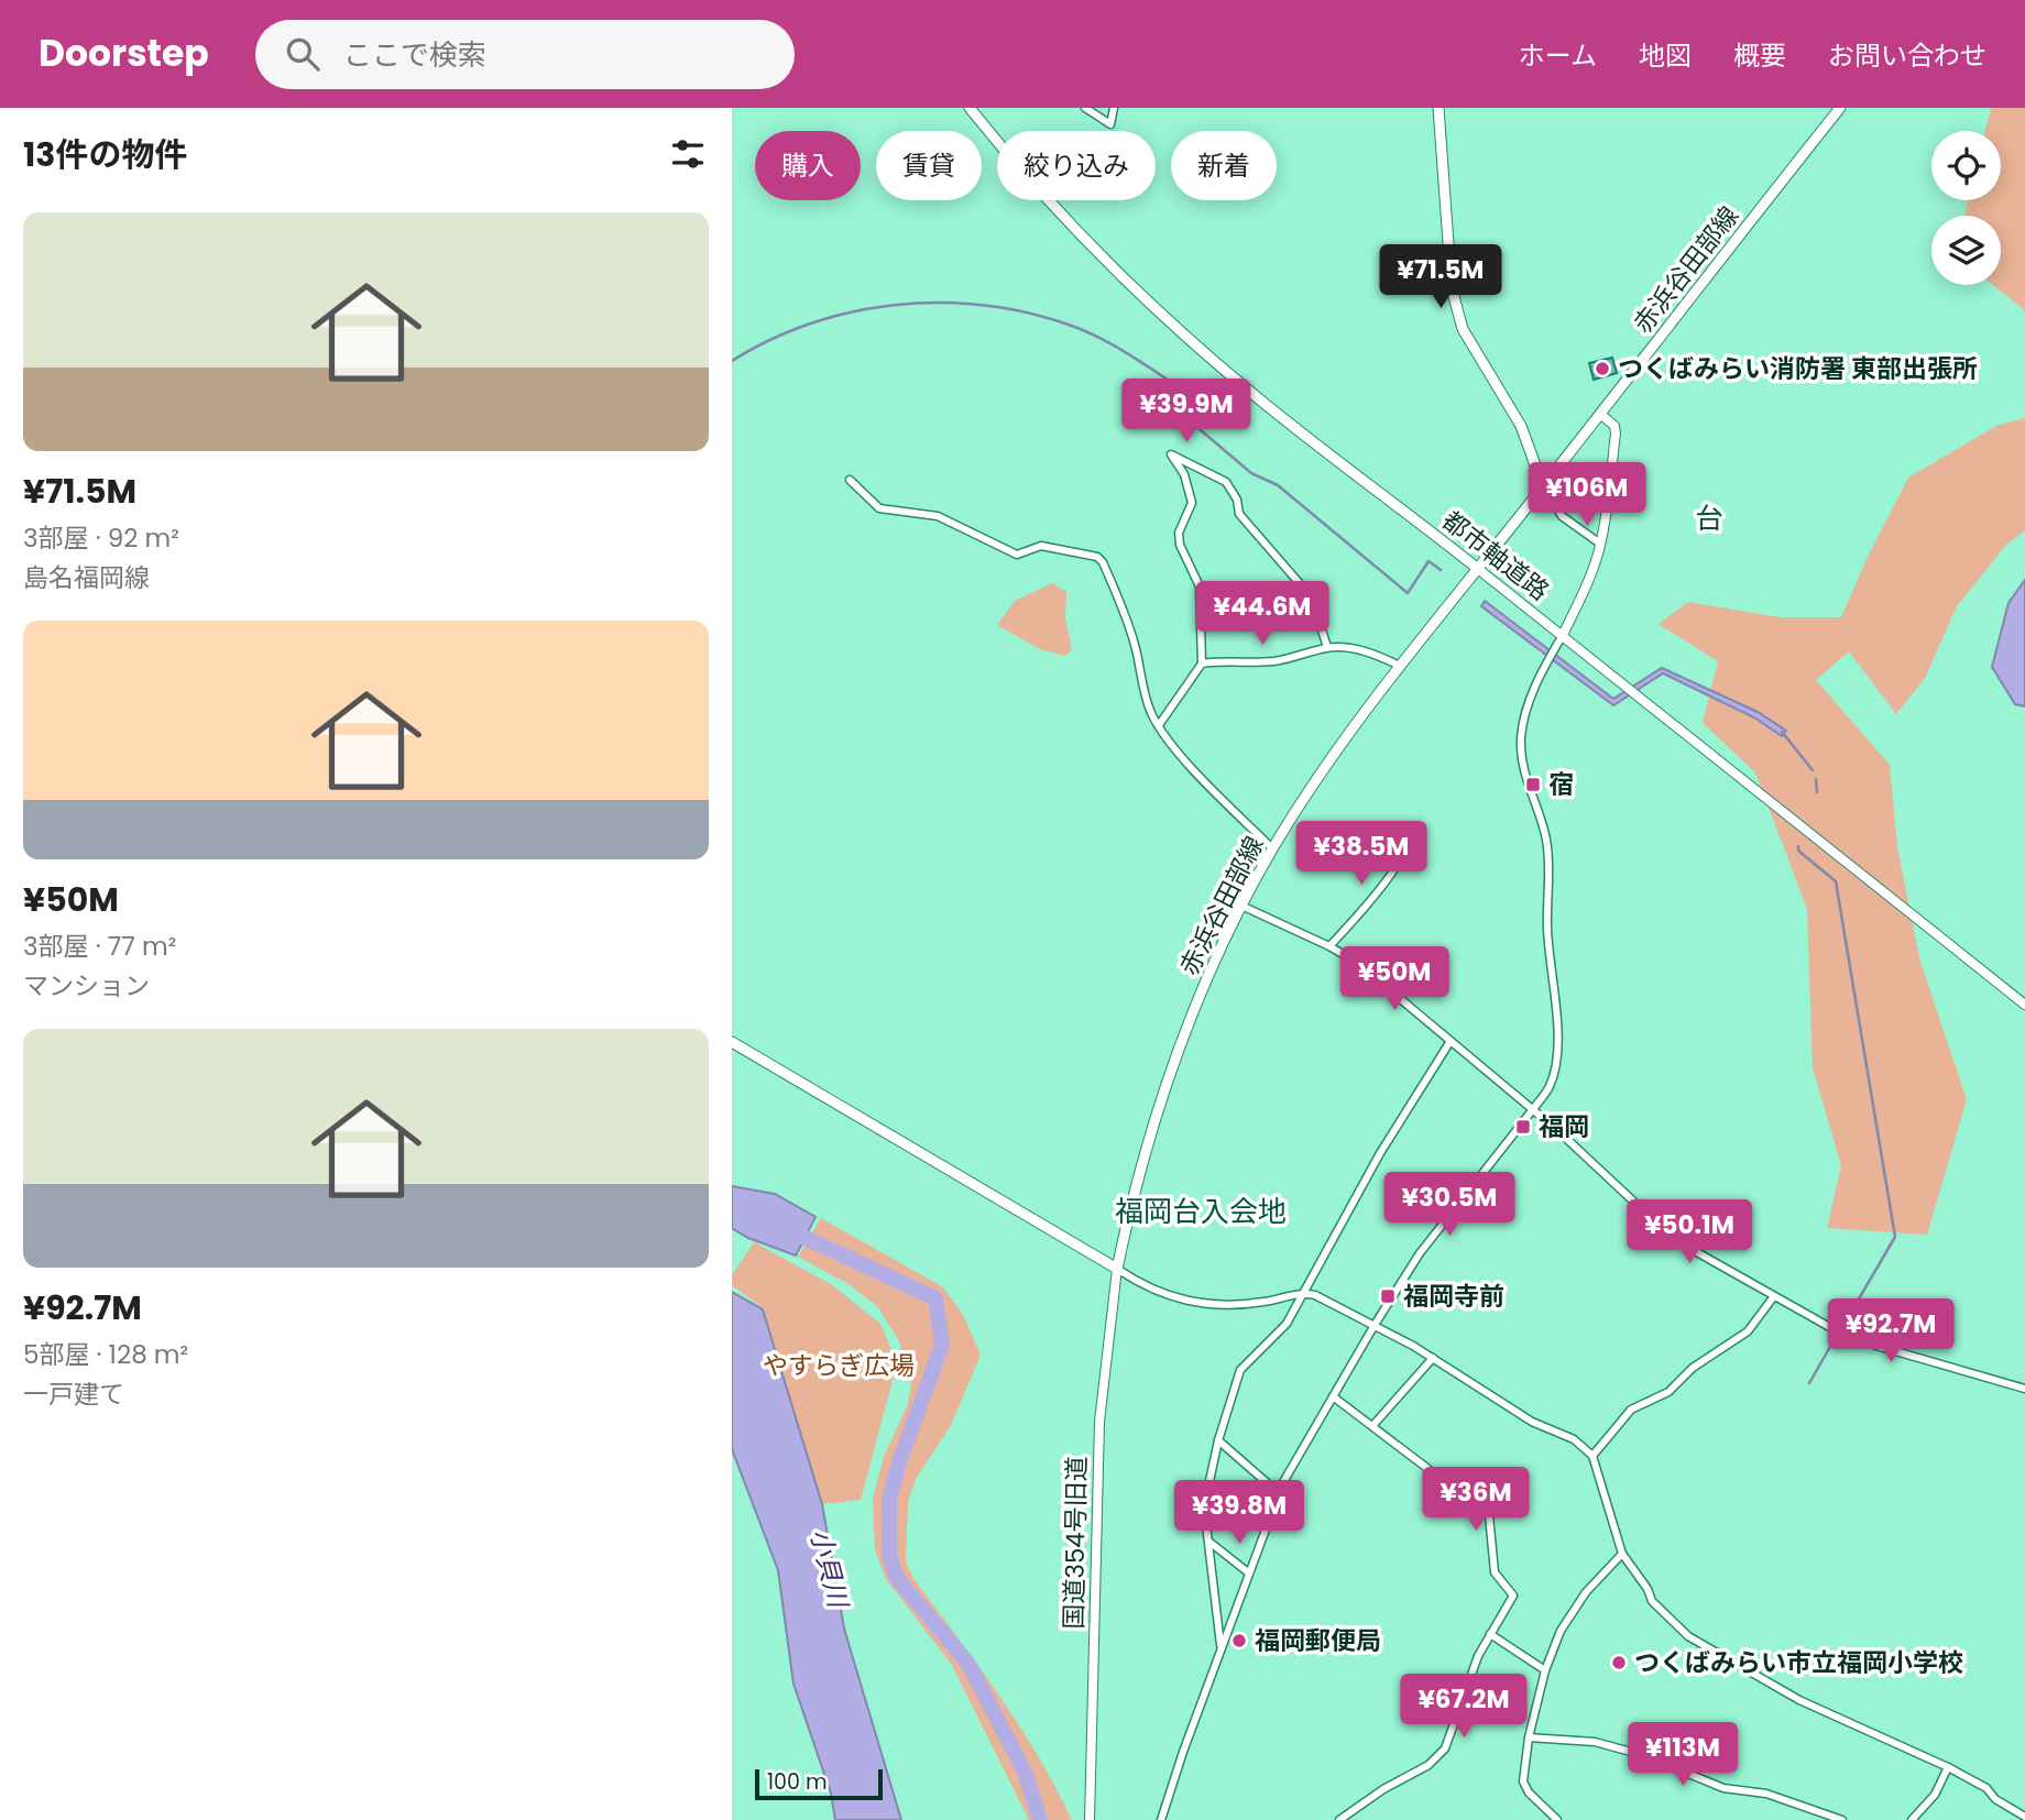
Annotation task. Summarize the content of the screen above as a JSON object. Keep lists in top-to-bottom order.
{
  "streets": {
    "main road": ["赤浜谷田部線", "都市軸道路"],
    "street": ["国道354号旧道"]
  },
  "crossings": [
    ["赤浜谷田部線", "都市軸道路"],
    ["赤浜谷田部線", "国道354号旧道"]
  ],
  "districts": ["台", "福岡台入会地"],
  "water": ["小貝川"],
  "parks": ["やすらぎ広場"],
  "places": {
    "other": ["つくばみらい消防署 東部出張所", "福岡郵便局", "つくばみらい市立福岡小学校"],
    "transit": ["宿", "福岡", "福岡寺前"]
  },
  "scale_bar": "100 m",
  "page": {
    "header": "Doorstep",
    "search": "ここで検索",
    "nav": [
      "ホーム",
      "地図",
      "概要",
      "お問い合わせ"
    ],
    "heading": "13件の物件",
    "chip": [
      "購入",
      "賃貸",
      "絞り込み",
      "新着"
    ],
    "list": [
      {
        "name": "¥71.5M",
        "note": "3部屋 · 92 m² · 島名福岡線"
      },
      {
        "name": "¥50M",
        "note": "3部屋 · 77 m² · マンション"
      },
      {
        "name": "¥92.7M",
        "note": "5部屋 · 128 m² · 一戸建て"
      }
    ],
    "price": [
      "¥71.5M",
      "¥39.9M",
      "¥106M",
      "¥44.6M",
      "¥38.5M",
      "¥50M",
      "¥30.5M",
      "¥50.1M",
      "¥92.7M",
      "¥36M",
      "¥39.8M",
      "¥67.2M",
      "¥113M"
    ],
    "scale": "100 m"
  }
}
